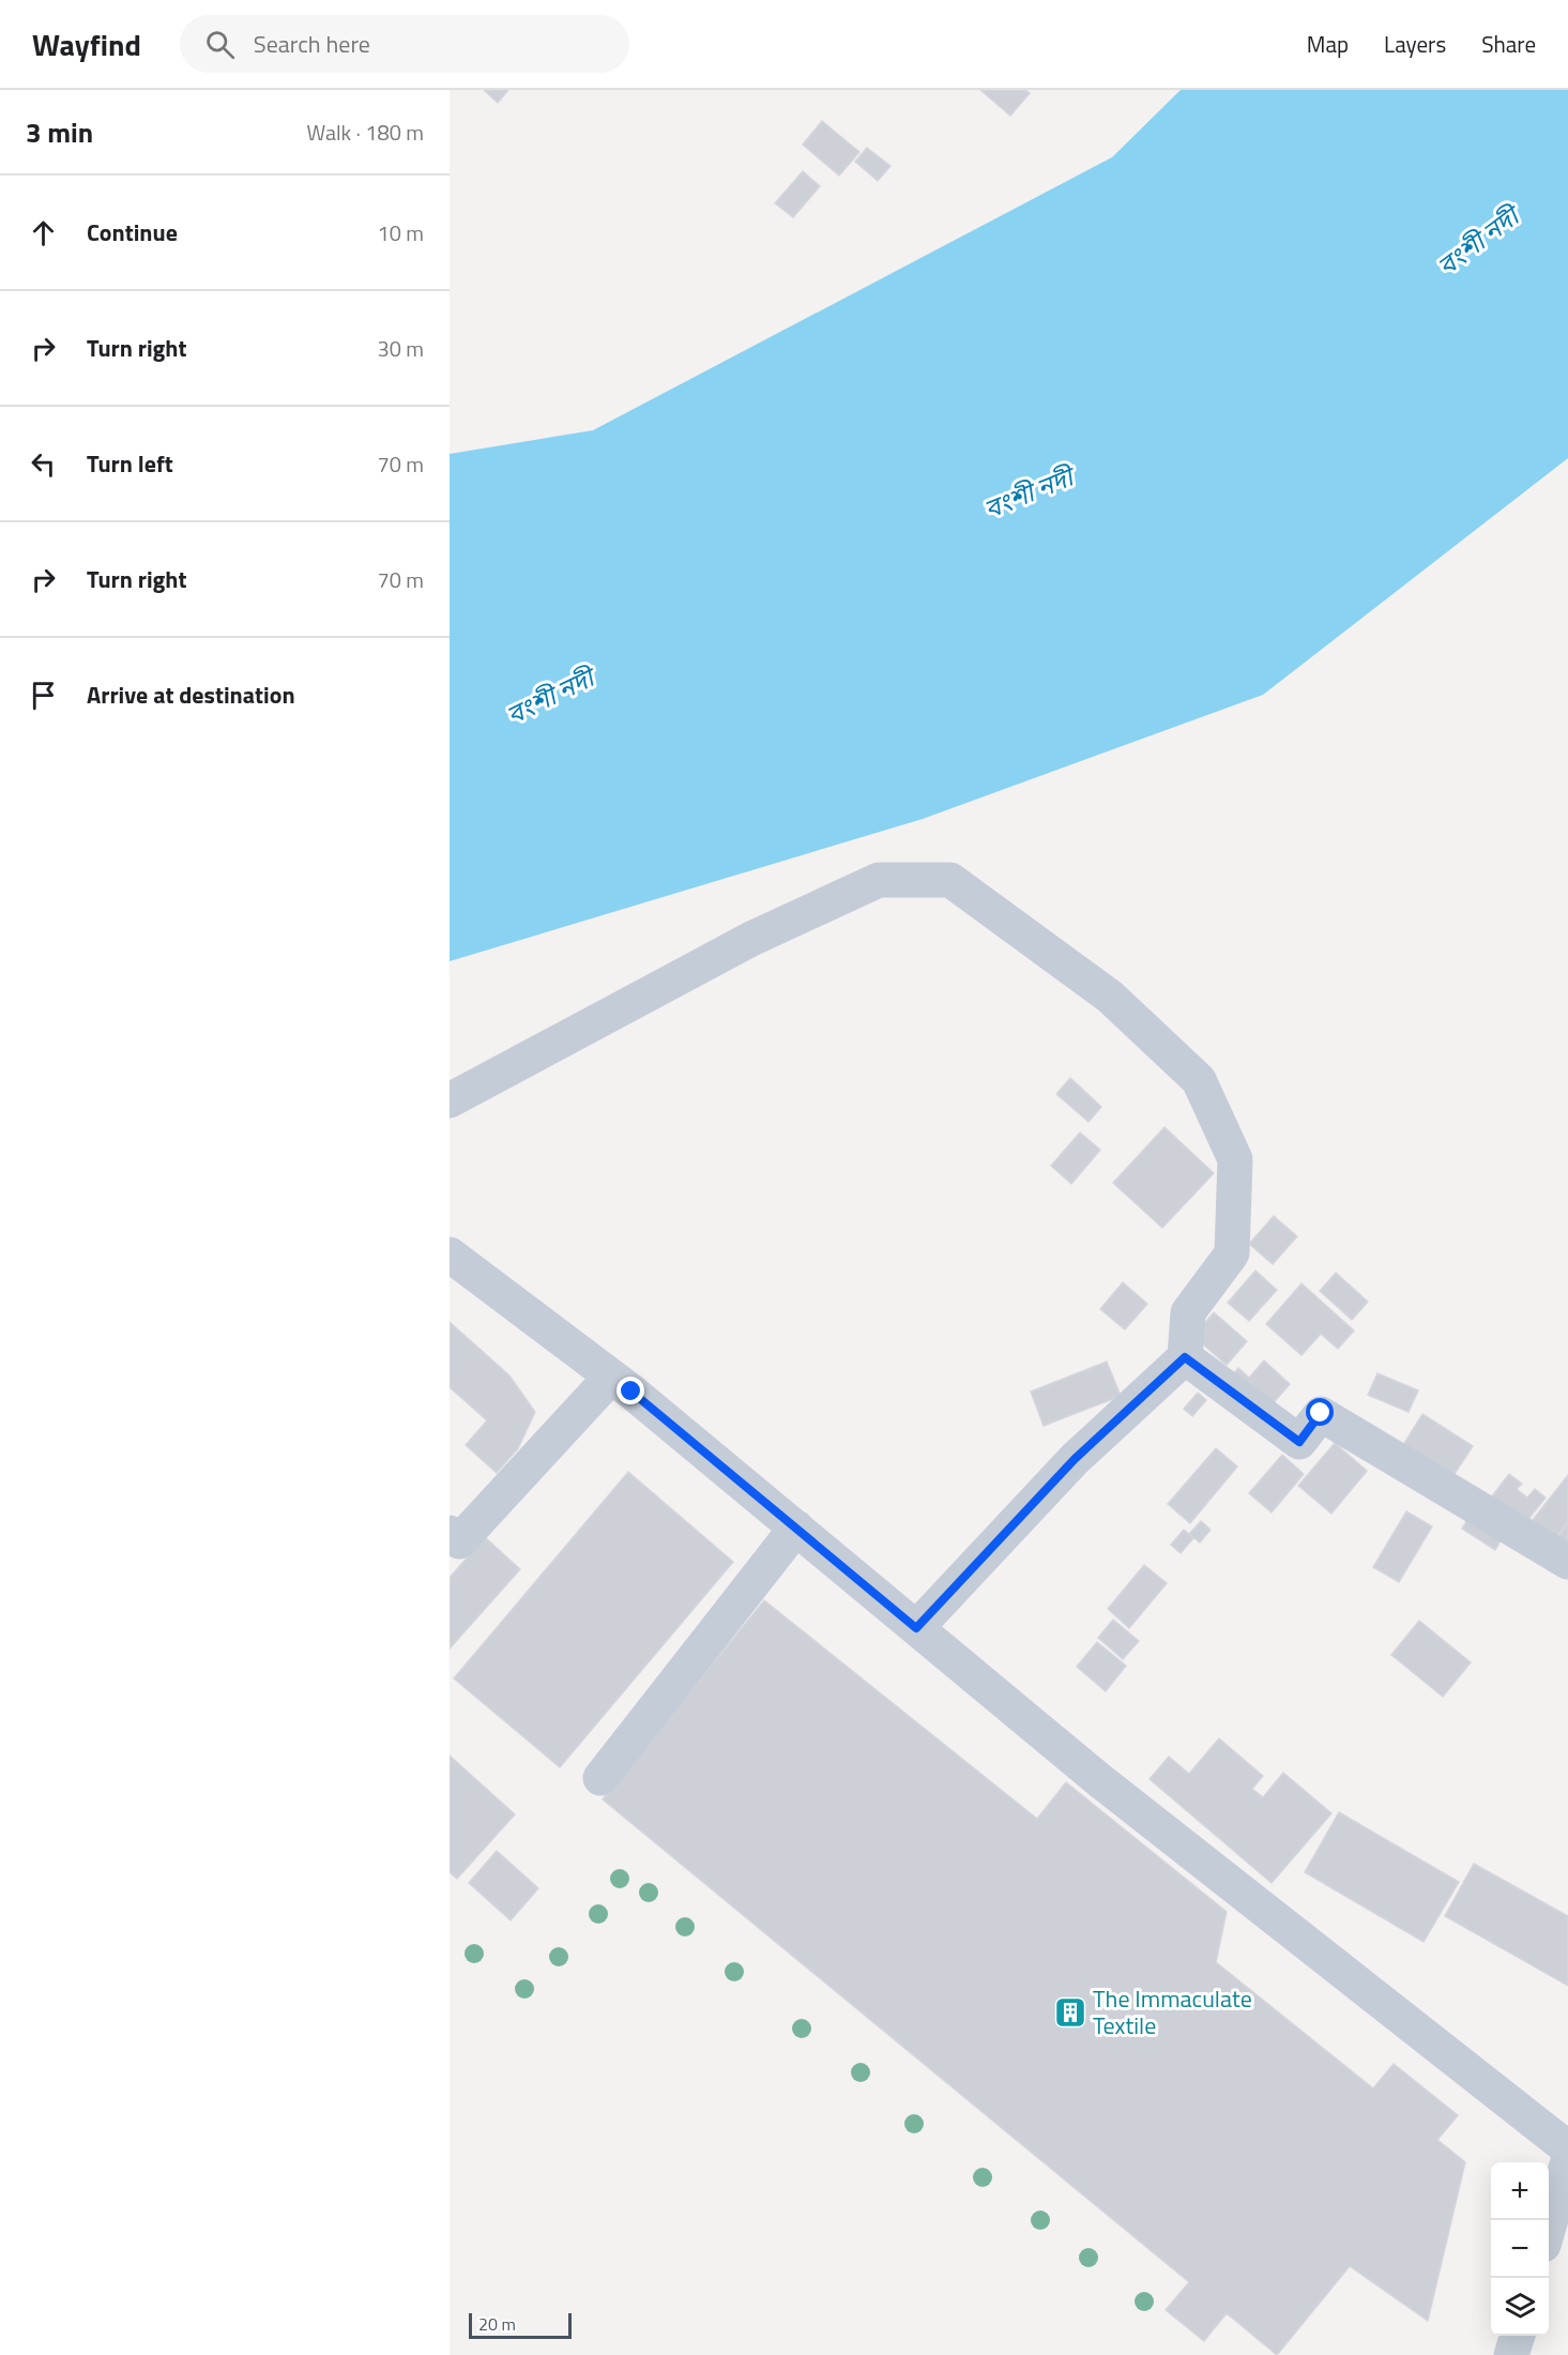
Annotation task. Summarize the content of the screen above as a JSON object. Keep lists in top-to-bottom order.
{
  "water": ["বংশী নদী"],
  "places": {
    "building": ["The Immaculate Textile"]
  },
  "scale_bar": "20 m",
  "page": {
    "header": "Wayfind",
    "search": "Search here",
    "nav": ["Map", "Layers", "Share"],
    "heading": ["3 min", "Walk · 180 m"],
    "list": [
      ["Continue", "10 m"],
      ["Turn right", "30 m"],
      ["Turn left", "70 m"],
      ["Turn right", "70 m"],
      "Arrive at destination"
    ],
    "map_buttons": ["+", "−"],
    "scale": "20 m"
  }
}
